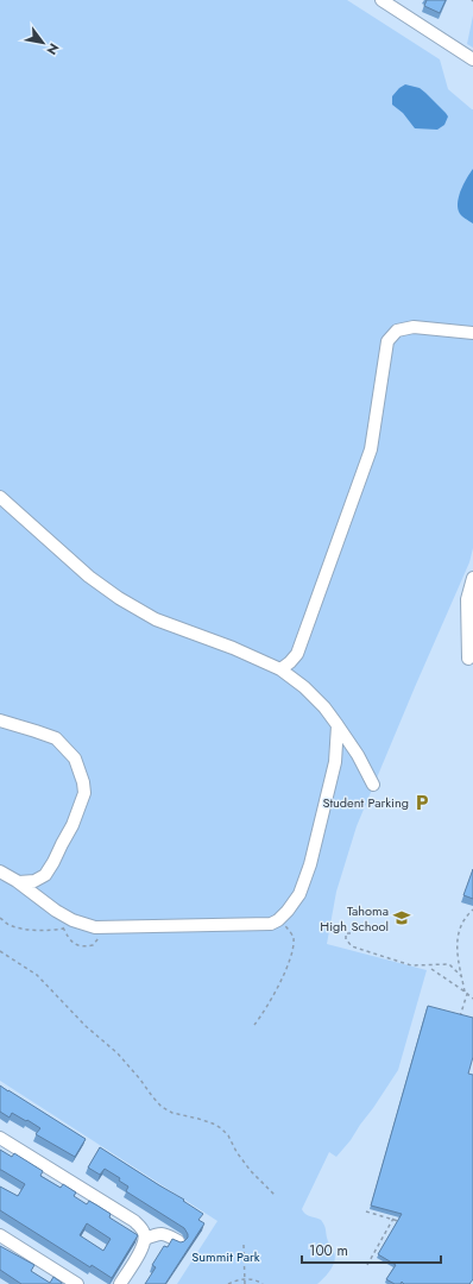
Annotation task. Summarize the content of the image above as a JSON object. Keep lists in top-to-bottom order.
{
  "parks": ["Summit Park"],
  "places": {
    "parking": ["Student Parking"],
    "school or university": ["Tahoma High School"]
  },
  "scale_bar": "100 m",
  "north": "bottom right"
}
